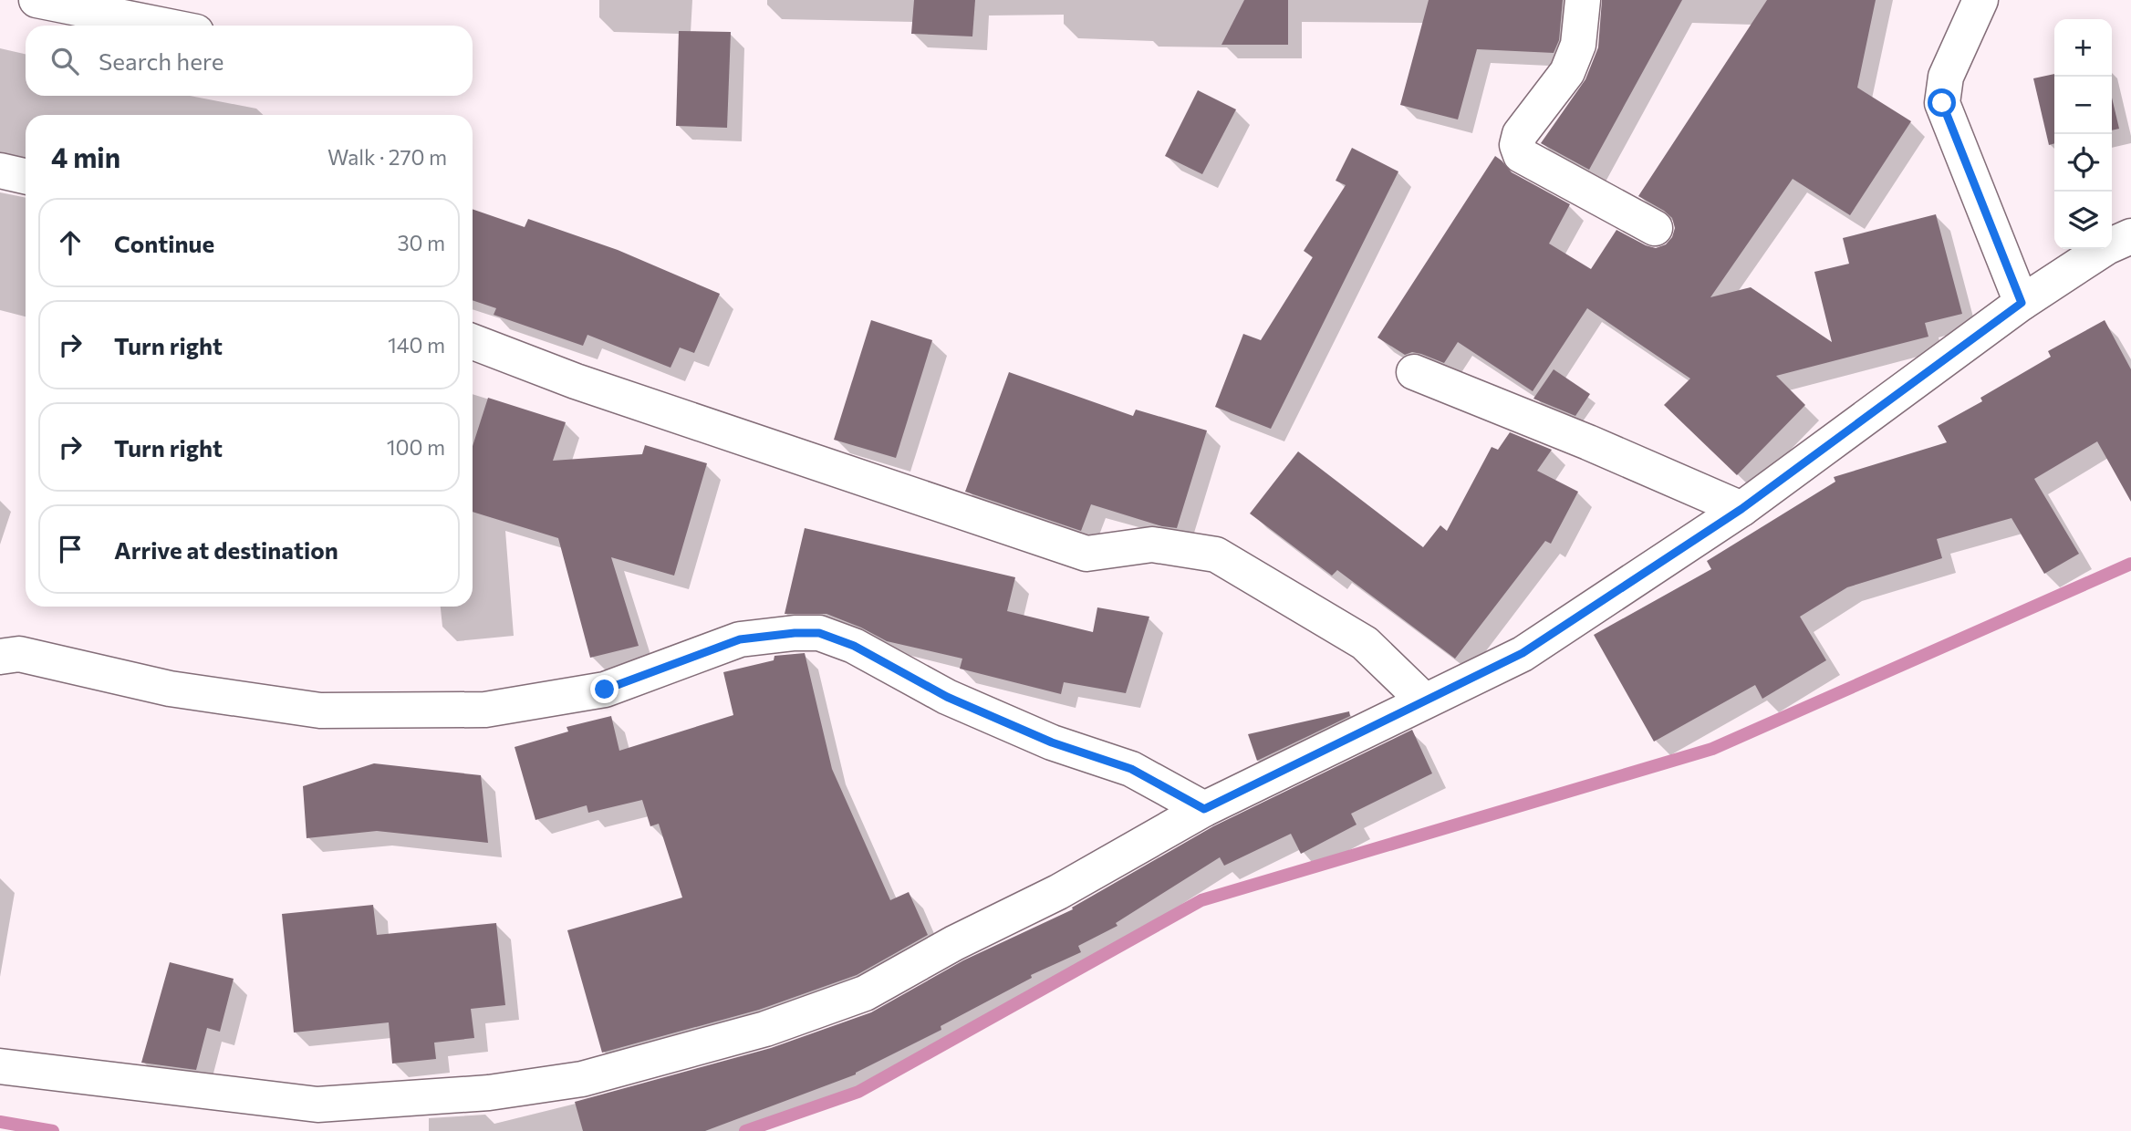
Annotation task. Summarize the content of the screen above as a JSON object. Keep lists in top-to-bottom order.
{
  "page": {
    "map_buttons": ["+", "−"],
    "search": "Search here",
    "heading": ["4 min", "Walk · 270 m"],
    "list": [
      ["Continue", "30 m"],
      ["Turn right", "140 m"],
      ["Turn right", "100 m"],
      "Arrive at destination"
    ]
  }
}
